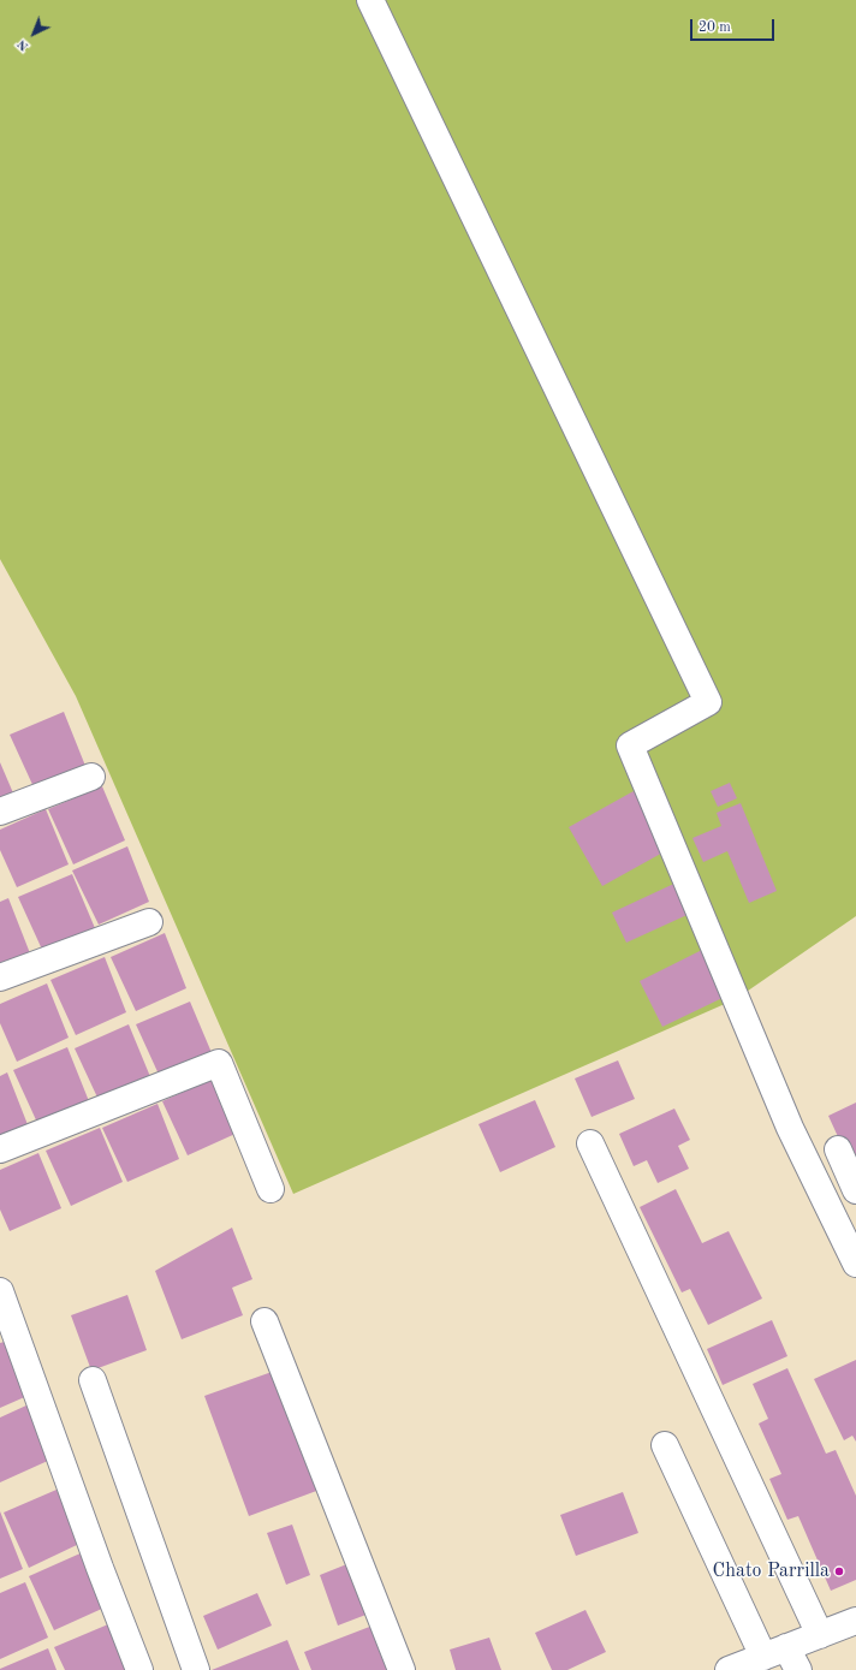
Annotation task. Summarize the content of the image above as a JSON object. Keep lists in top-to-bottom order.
{
  "places": ["Chato Parrilla"],
  "scale_bar": "20 m",
  "north": "bottom left"
}
